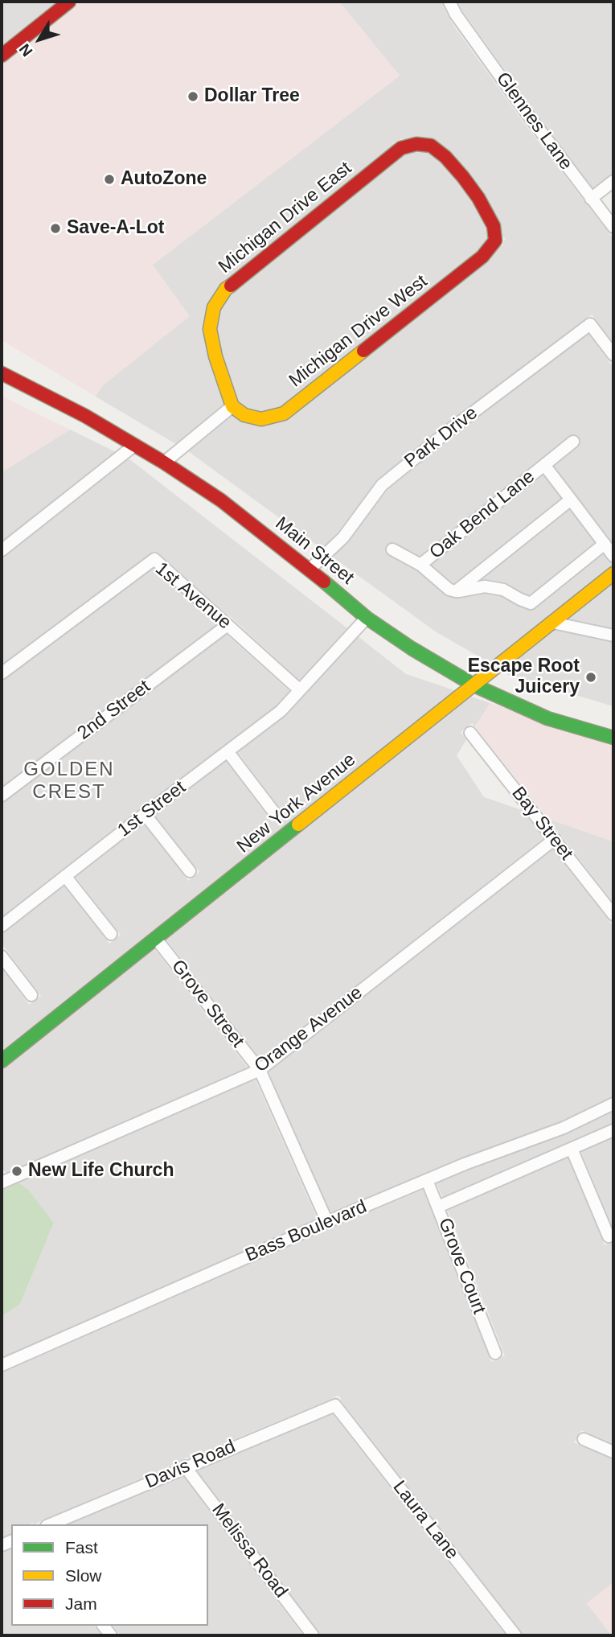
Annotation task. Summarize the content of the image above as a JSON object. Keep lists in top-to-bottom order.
{
  "streets": {
    "street": [
      "Glennes Lane",
      "Michigan Drive East",
      "Michigan Drive West",
      "Park Drive",
      "Oak Bend Lane",
      "Main Street",
      "1st Avenue",
      "2nd Street",
      "New York Avenue",
      "1st Street",
      "Bay Street",
      "Grove Street",
      "Orange Avenue",
      "Bass Boulevard",
      "Grove Court",
      "Davis Road",
      "Laura Lane",
      "Melissa Road"
    ]
  },
  "crossings": [
    ["Michigan Drive East", "Michigan Drive West"],
    ["Park Drive", "Main Street"],
    ["Main Street", "New York Avenue"],
    ["1st Avenue", "2nd Street"],
    ["1st Avenue", "1st Street"],
    ["New York Avenue", "Grove Street"],
    ["Bay Street", "Orange Avenue"],
    ["Grove Street", "Orange Avenue"],
    ["Grove Street", "Bass Boulevard"],
    ["Bass Boulevard", "Grove Court"],
    ["Davis Road", "Laura Lane"],
    ["Davis Road", "Melissa Road"]
  ],
  "districts": ["GOLDEN CREST"],
  "places": [
    "Dollar Tree",
    "AutoZone",
    "Save-A-Lot",
    "Escape Root Juicery",
    "New Life Church"
  ],
  "legend": ["Fast", "Slow", "Jam"],
  "north": "bottom left"
}
